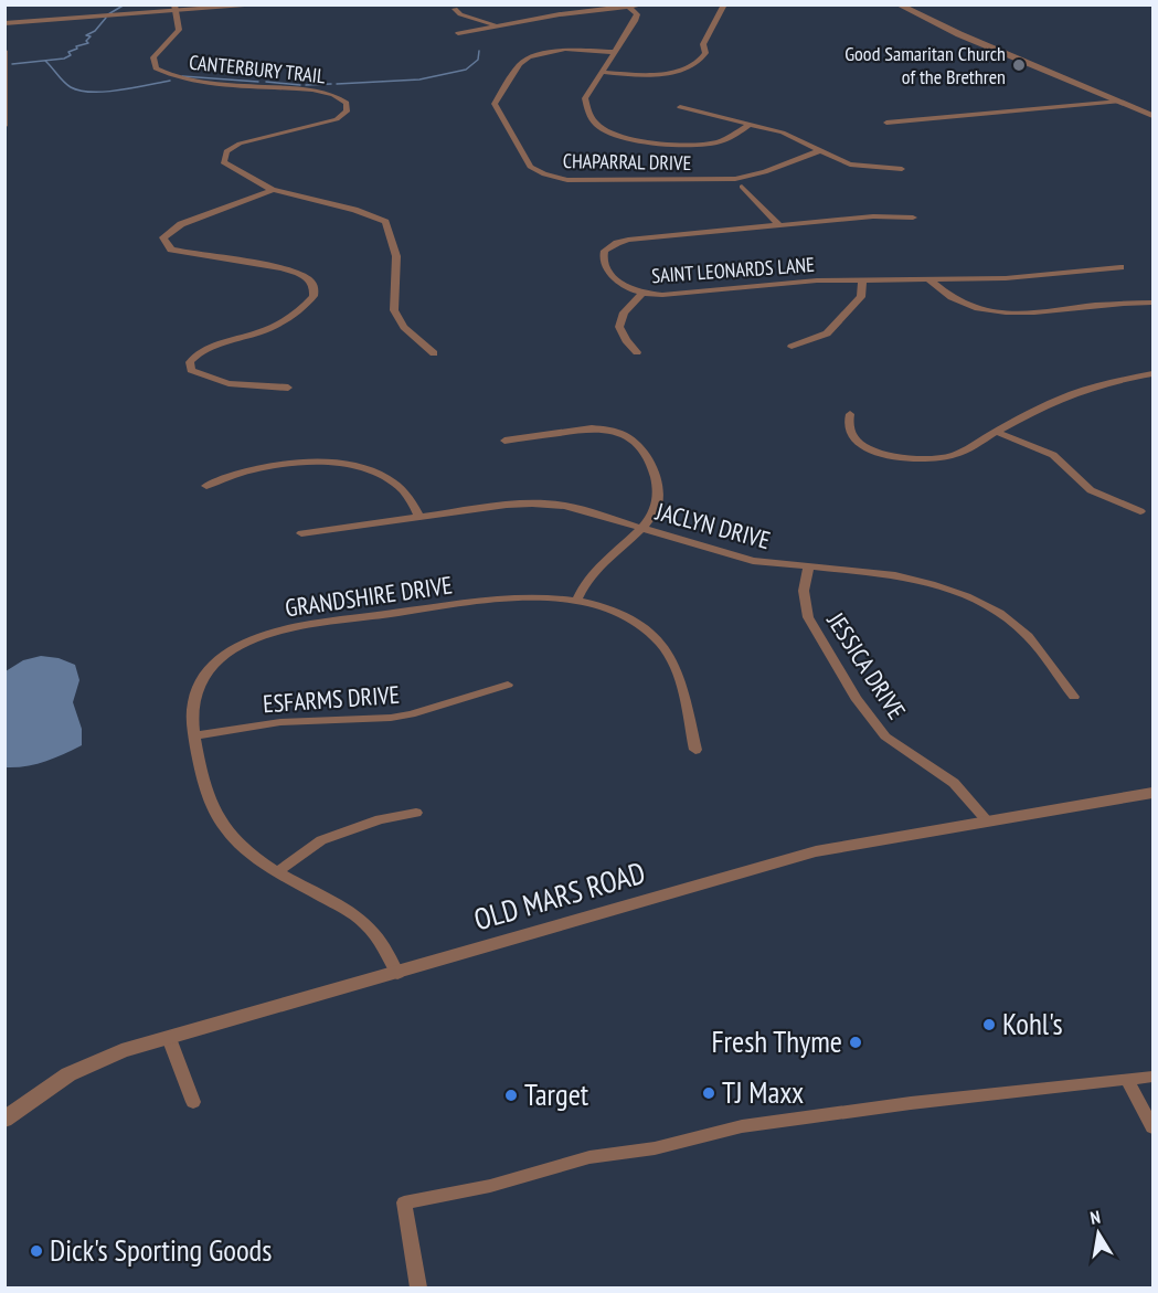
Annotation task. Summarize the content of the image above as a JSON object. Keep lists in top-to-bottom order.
{
  "streets": {
    "street": [
      "CANTERBURY TRAIL",
      "CHAPARRAL DRIVE",
      "SAINT LEONARDS LANE",
      "JACLYN DRIVE",
      "GRANDSHIRE DRIVE",
      "JESSICA DRIVE",
      "ESFARMS DRIVE",
      "OLD MARS ROAD"
    ]
  },
  "crossings": [
    ["JACLYN DRIVE", "JESSICA DRIVE"],
    ["GRANDSHIRE DRIVE", "ESFARMS DRIVE"],
    ["GRANDSHIRE DRIVE", "OLD MARS ROAD"],
    ["JESSICA DRIVE", "OLD MARS ROAD"]
  ],
  "places": [
    "Good Samaritan Church of the Brethren",
    "Kohl's",
    "Fresh Thyme",
    "TJ Maxx",
    "Target",
    "Dick's Sporting Goods"
  ],
  "north": "top"
}
